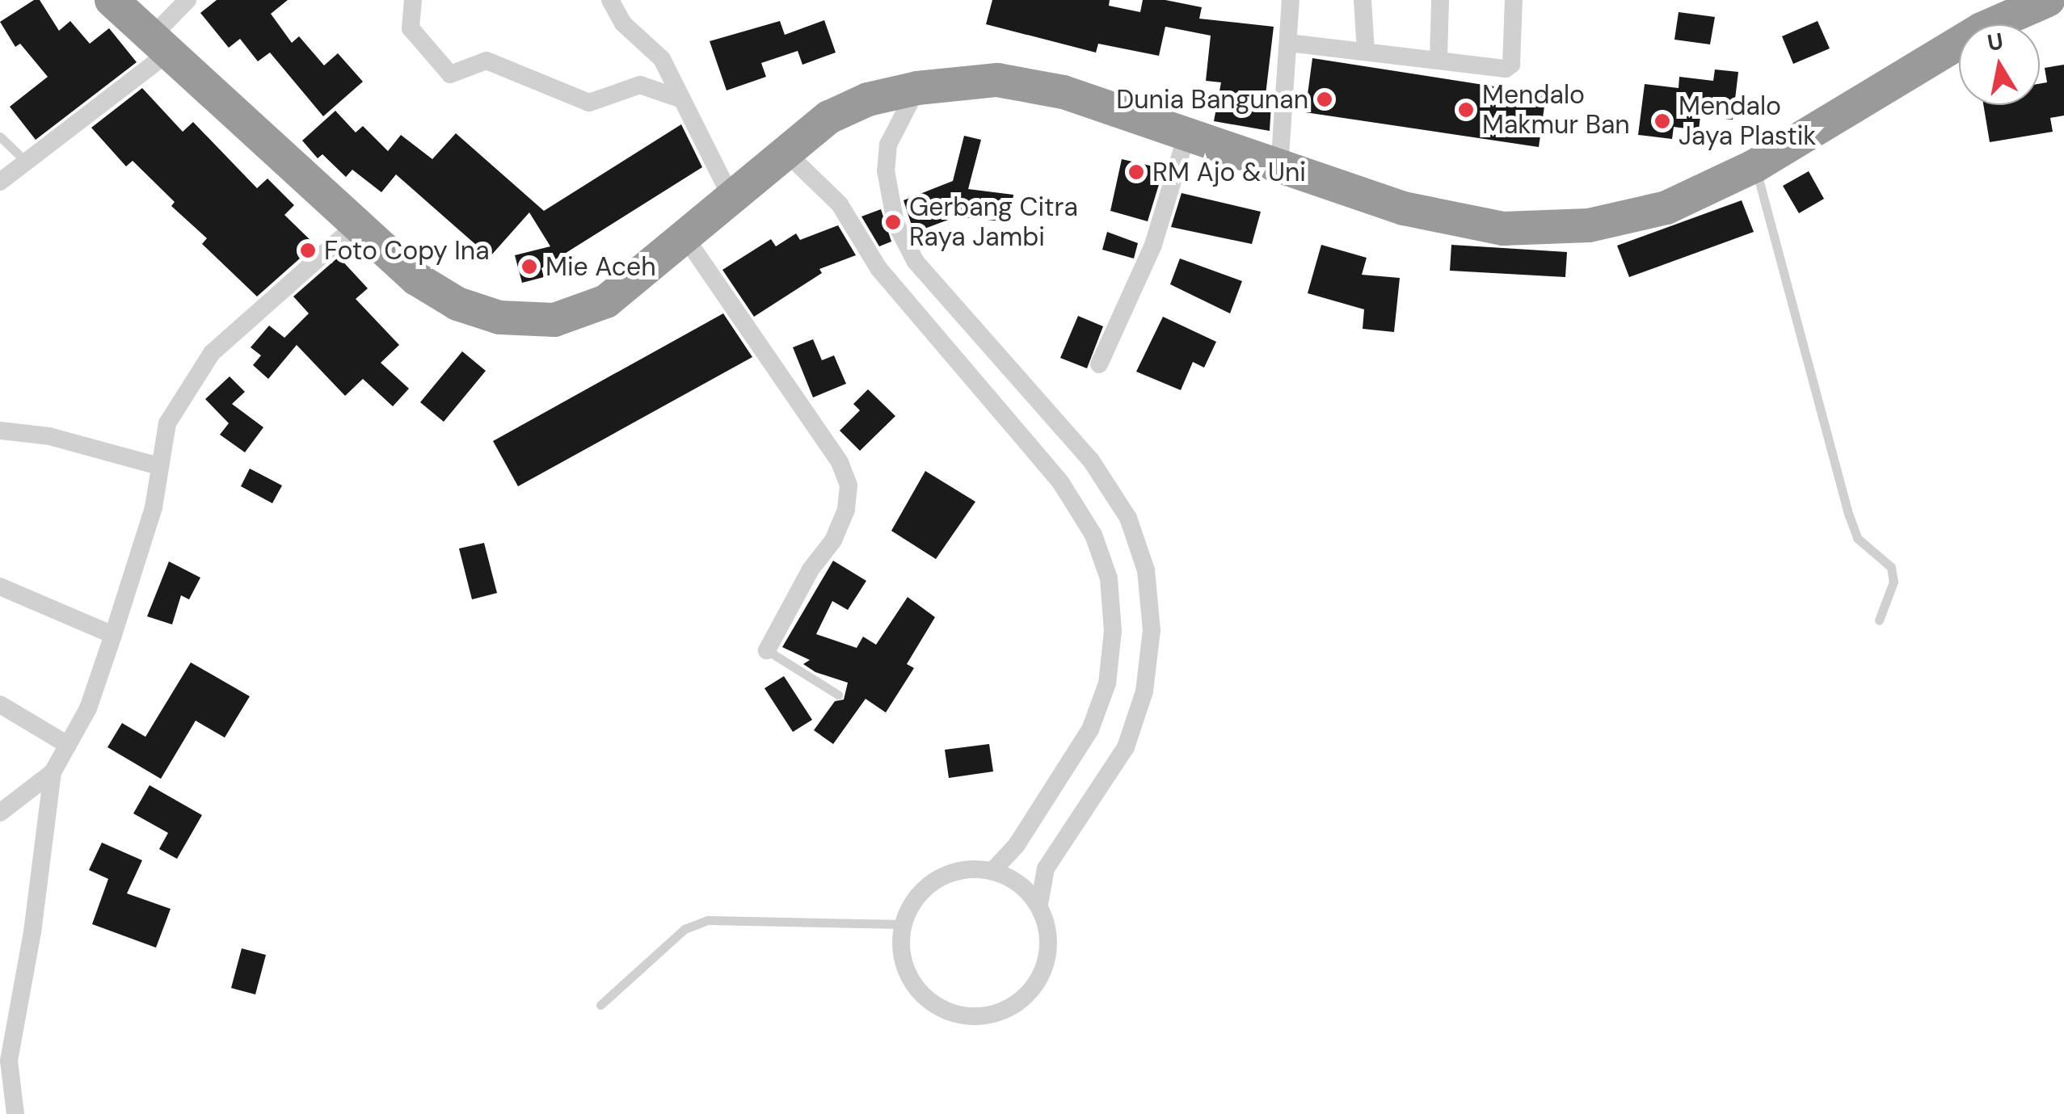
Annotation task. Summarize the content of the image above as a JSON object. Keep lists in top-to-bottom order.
{
  "places": [
    "Dunia Bangunan",
    "Mendalo Makmur Ban",
    "Mendalo Jaya Plastik",
    "RM Ajo & Uni",
    "Gerbang Citra Raya Jambi",
    "Foto Copy Ina",
    "Mie Aceh"
  ],
  "north": "top"
}
